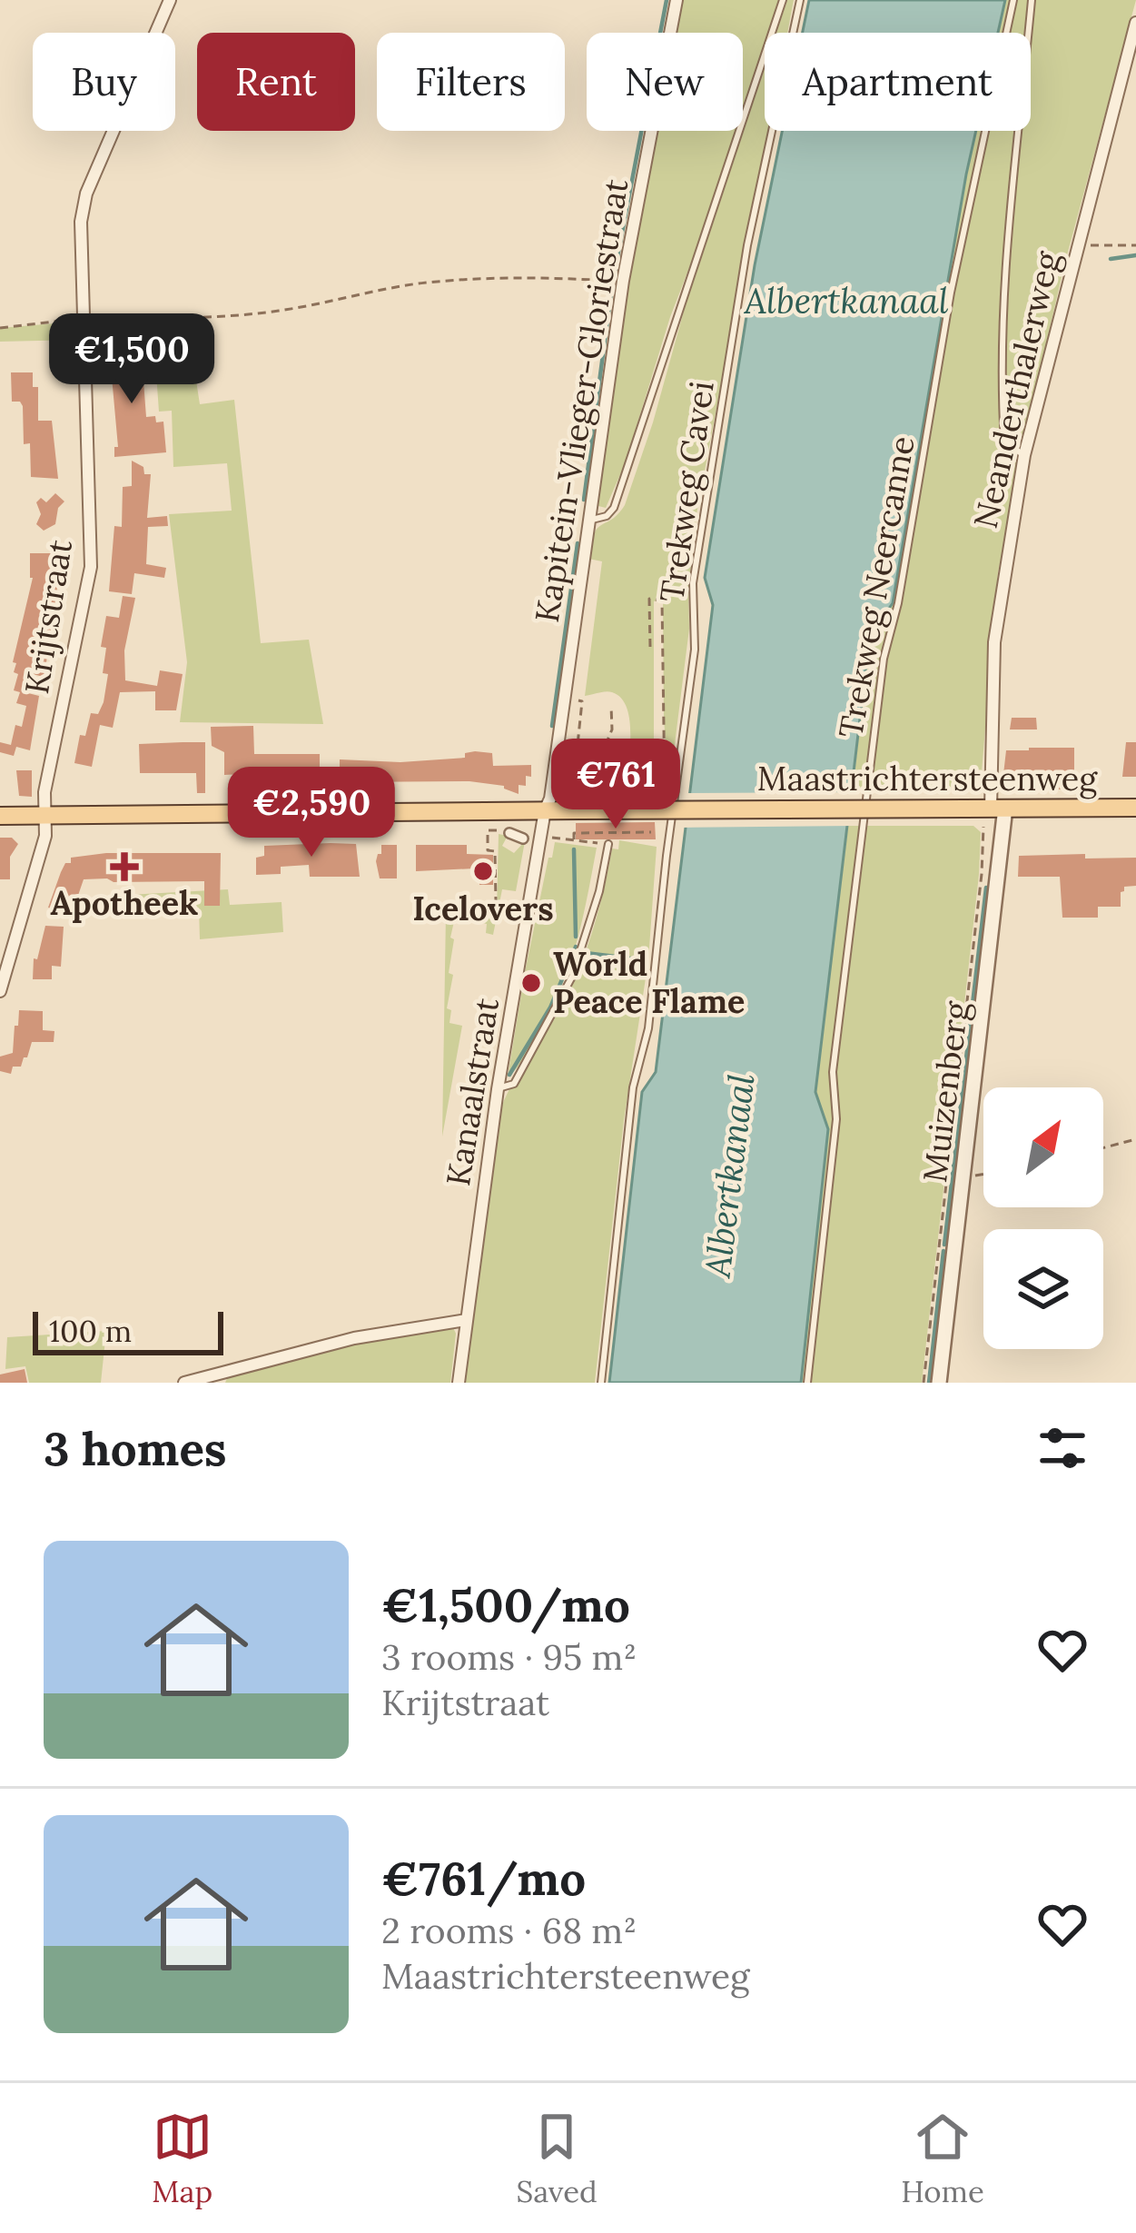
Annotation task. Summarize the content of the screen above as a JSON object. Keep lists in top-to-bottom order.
{
  "streets": {
    "main road": ["Maastrichtersteenweg"],
    "street": [
      "Neanderthalerweg",
      "Kapitein-Vlieger-Gloriestraat",
      "Krijtstraat",
      "Kanaalstraat",
      "Muizenberg"
    ],
    "lane": ["Trekweg Cavei", "Trekweg Neercanne"]
  },
  "crossings": [
    ["Neanderthalerweg", "Maastrichtersteenweg"],
    ["Neanderthalerweg", "Muizenberg"],
    ["Kapitein-Vlieger-Gloriestraat", "Maastrichtersteenweg"],
    ["Kapitein-Vlieger-Gloriestraat", "Kanaalstraat"],
    ["Krijtstraat", "Maastrichtersteenweg"],
    ["Maastrichtersteenweg", "Kanaalstraat"],
    ["Maastrichtersteenweg", "Muizenberg"]
  ],
  "water": ["Albertkanaal"],
  "places": {
    "health": ["Apotheek"],
    "other": ["Icelovers", "World Peace Flame"]
  },
  "scale_bar": "100 m",
  "north": "top right",
  "page": {
    "chip": [
      "Buy",
      "Rent",
      "Filters",
      "New",
      "Apartment"
    ],
    "price": ["€1,500", "€761", "€2,590"],
    "scale": "100 m",
    "heading": "3 homes",
    "list": [
      {
        "name": "€1,500/mo",
        "note": "3 rooms · 95 m² · Krijtstraat"
      },
      {
        "name": "€761/mo",
        "note": "2 rooms · 68 m² · Maastrichtersteenweg"
      }
    ],
    "tabs": ["Map", "Saved", "Home"]
  }
}
